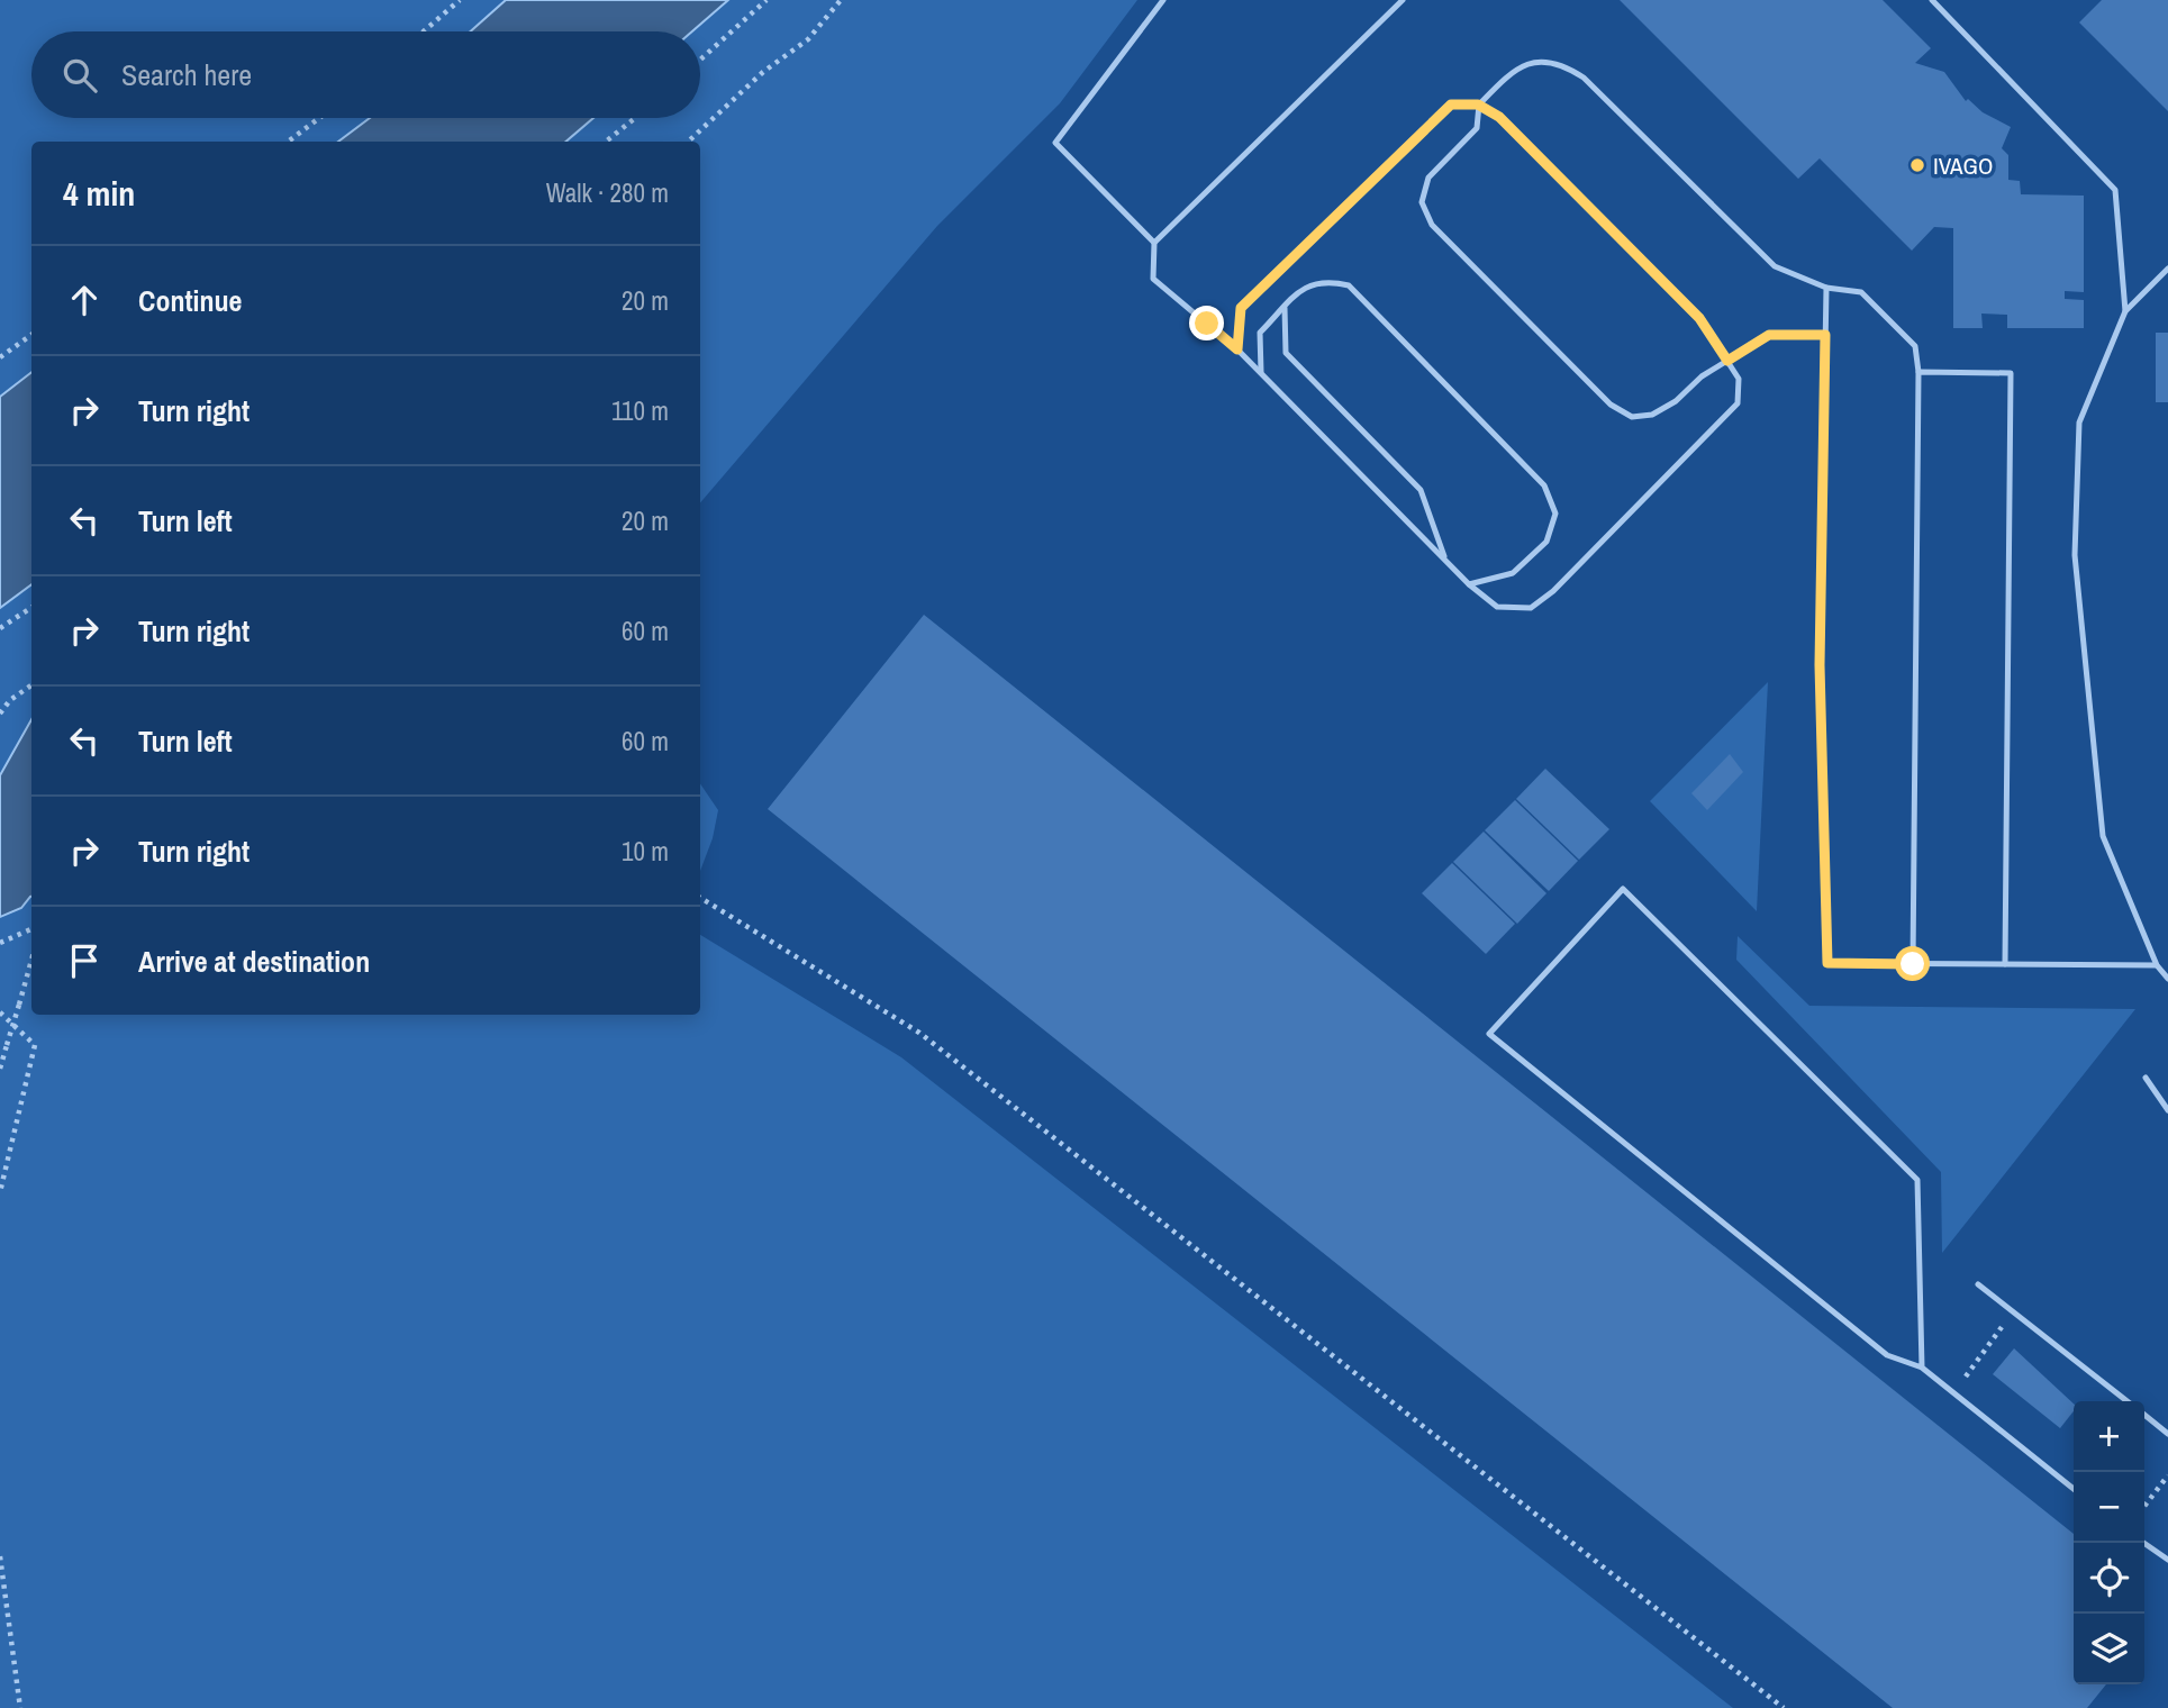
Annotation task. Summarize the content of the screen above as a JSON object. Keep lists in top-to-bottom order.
{
  "places": ["IVAGO"],
  "page": {
    "search": "Search here",
    "heading": ["4 min", "Walk · 280 m"],
    "list": [
      ["Continue", "20 m"],
      ["Turn right", "110 m"],
      ["Turn left", "20 m"],
      ["Turn right", "60 m"],
      ["Turn left", "60 m"],
      ["Turn right", "10 m"],
      "Arrive at destination"
    ],
    "map_buttons": ["+", "−"]
  }
}
